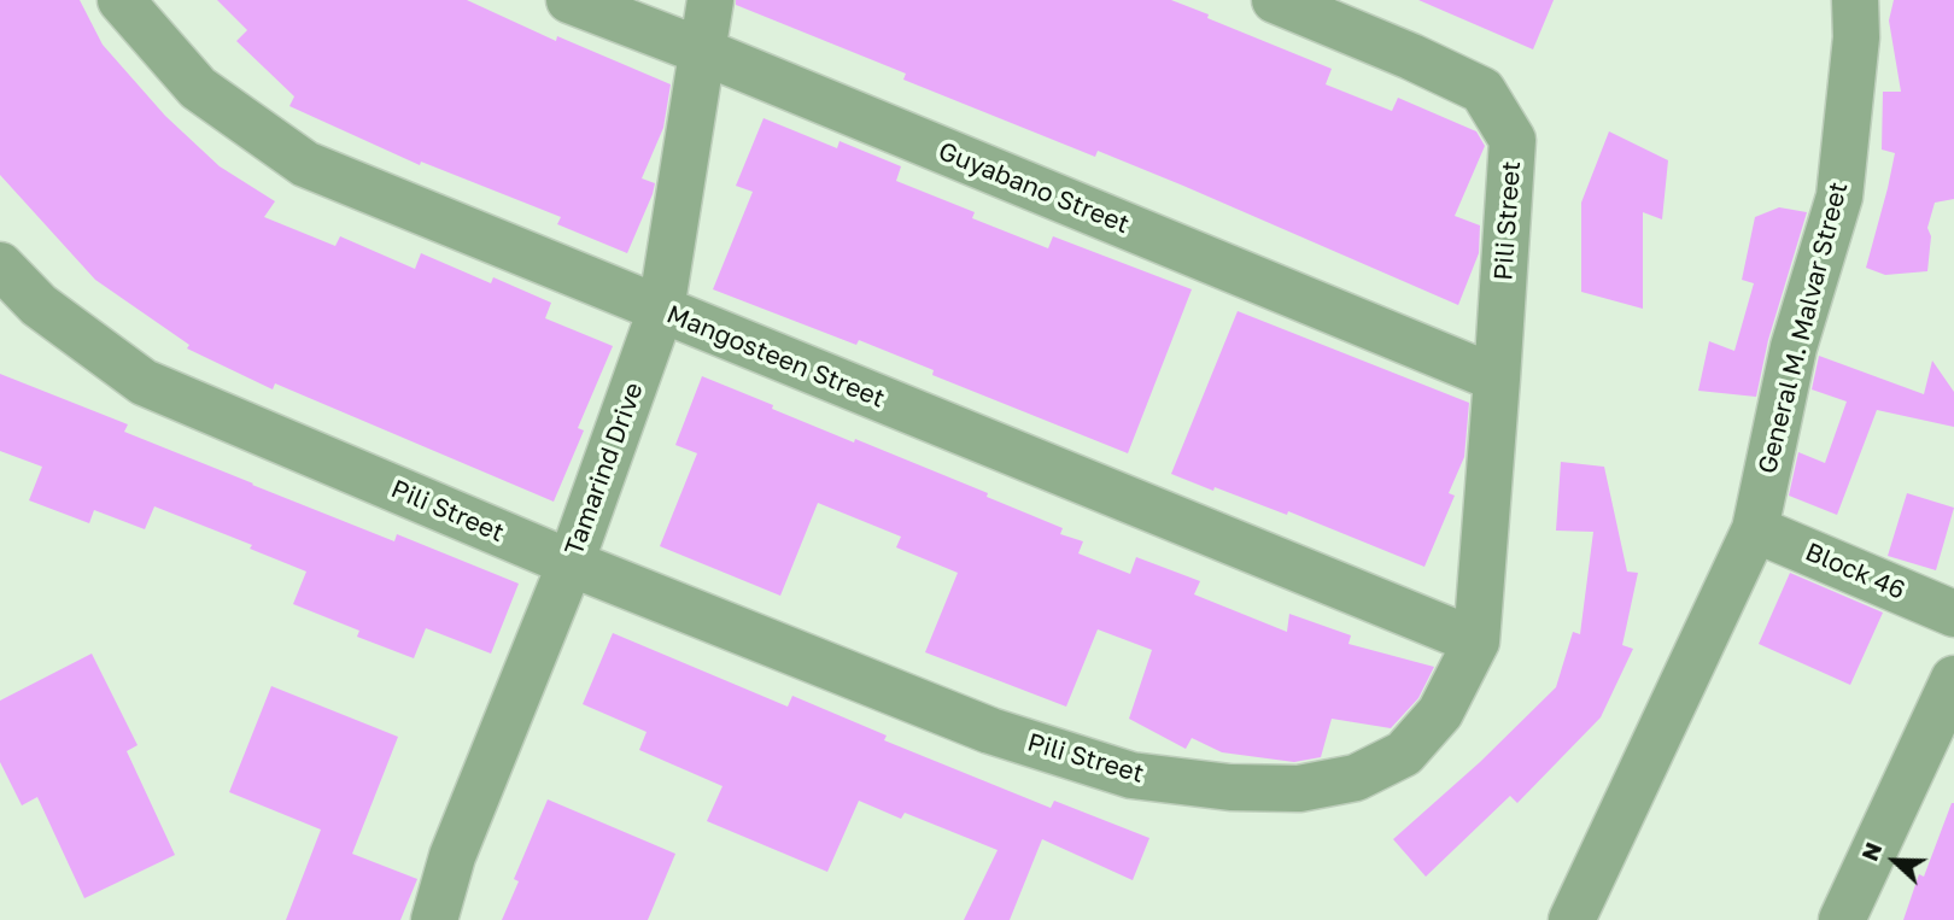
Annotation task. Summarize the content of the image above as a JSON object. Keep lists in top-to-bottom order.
{
  "streets": {
    "street": [
      "Guyabano Street",
      "Pili Street",
      "General M. Malvar Street",
      "Mangosteen Street",
      "Tamarind Drive",
      "Block 46"
    ]
  },
  "crossings": [
    ["Guyabano Street", "Pili Street"],
    ["Guyabano Street", "Tamarind Drive"],
    ["Pili Street", "Mangosteen Street"],
    ["Pili Street", "Tamarind Drive"],
    ["General M. Malvar Street", "Block 46"],
    ["Mangosteen Street", "Tamarind Drive"]
  ],
  "north": "left"
}
